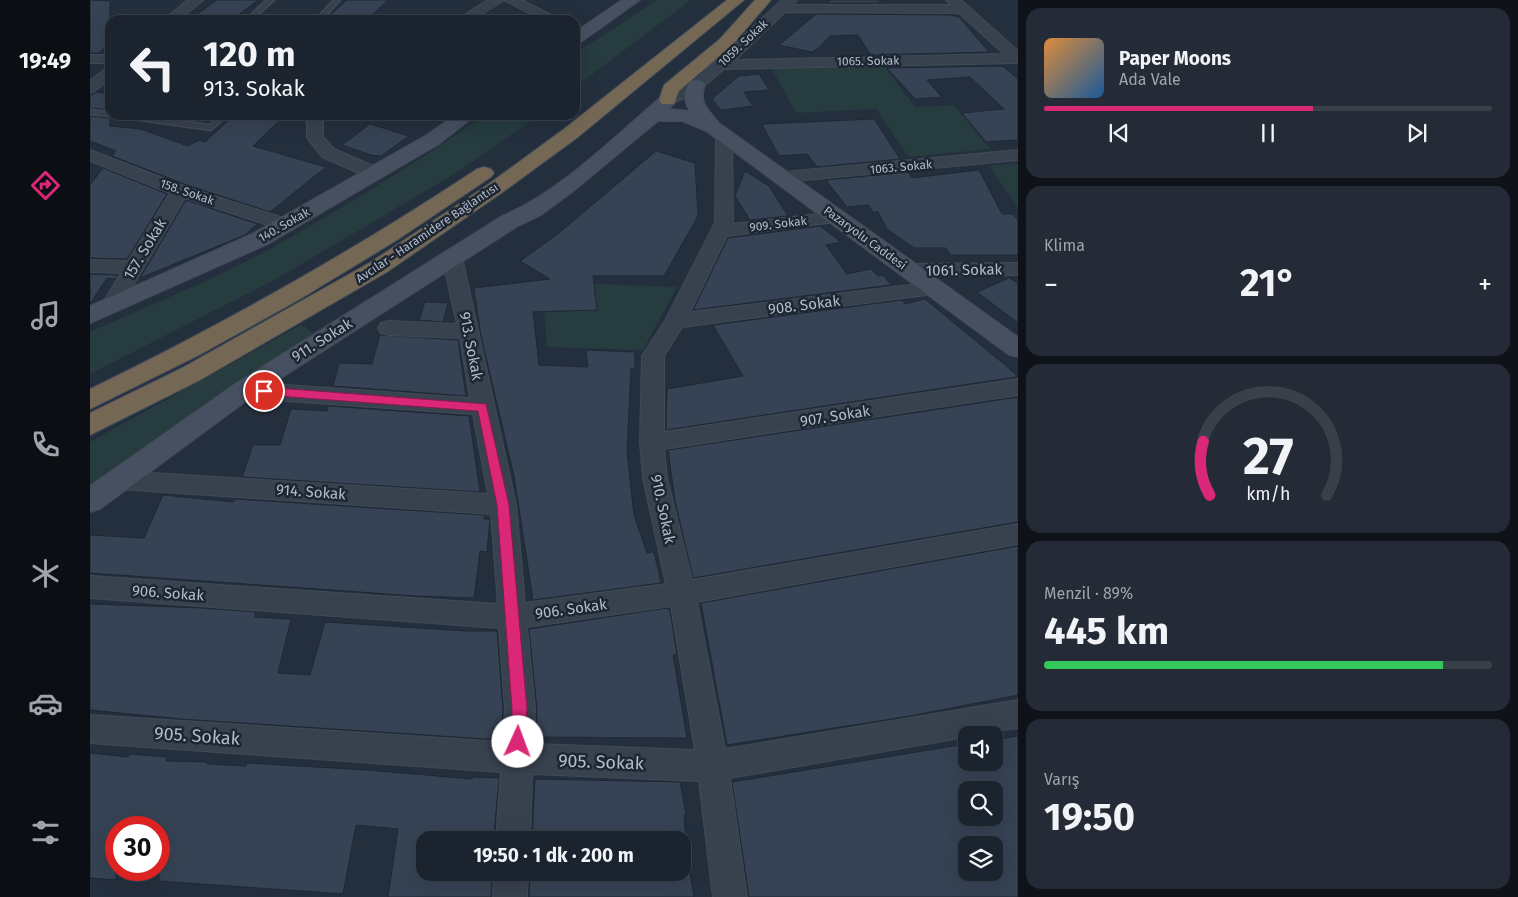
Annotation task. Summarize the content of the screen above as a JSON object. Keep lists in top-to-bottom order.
{
  "streets": {
    "highway": ["Avcılar - Haramidere Bağlantısı"],
    "street": [
      "1059. Sokak",
      "1065. Sokak",
      "1063. Sokak",
      "158. Sokak",
      "909. Sokak",
      "140. Sokak",
      "Pazaryolu Caddesi",
      "157. Sokak",
      "1061. Sokak",
      "908. Sokak",
      "911. Sokak",
      "913. Sokak",
      "907. Sokak",
      "914. Sokak",
      "910. Sokak",
      "906. Sokak",
      "905. Sokak"
    ]
  },
  "crossings": [
    ["1059. Sokak", "1065. Sokak"],
    ["1059. Sokak", "911. Sokak"],
    ["1063. Sokak", "Pazaryolu Caddesi"],
    ["158. Sokak", "140. Sokak"],
    ["158. Sokak", "157. Sokak"],
    ["909. Sokak", "Pazaryolu Caddesi"],
    ["909. Sokak", "910. Sokak"],
    ["140. Sokak", "157. Sokak"],
    ["Pazaryolu Caddesi", "1061. Sokak"],
    ["Pazaryolu Caddesi", "908. Sokak"],
    ["Pazaryolu Caddesi", "910. Sokak"],
    ["908. Sokak", "910. Sokak"],
    ["911. Sokak", "913. Sokak"],
    ["911. Sokak", "914. Sokak"],
    ["913. Sokak", "914. Sokak"],
    ["913. Sokak", "906. Sokak"],
    ["913. Sokak", "905. Sokak"],
    ["907. Sokak", "910. Sokak"],
    ["910. Sokak", "906. Sokak"],
    ["910. Sokak", "905. Sokak"]
  ],
  "page": {
    "tabs": "19:49",
    "turn": ["120 m", "913. Sokak"],
    "song": ["Paper Moons", "Ada Vale"],
    "tile": [
      "Klima",
      ["Menzil · 89%", "445 km"],
      ["Varış", "19:50"]
    ],
    "heat": ["−", "21°", "+"],
    "limit": "30",
    "trip": "19:50 · 1 dk · 200 m",
    "gauge": ["27", "km/h"]
  }
}
